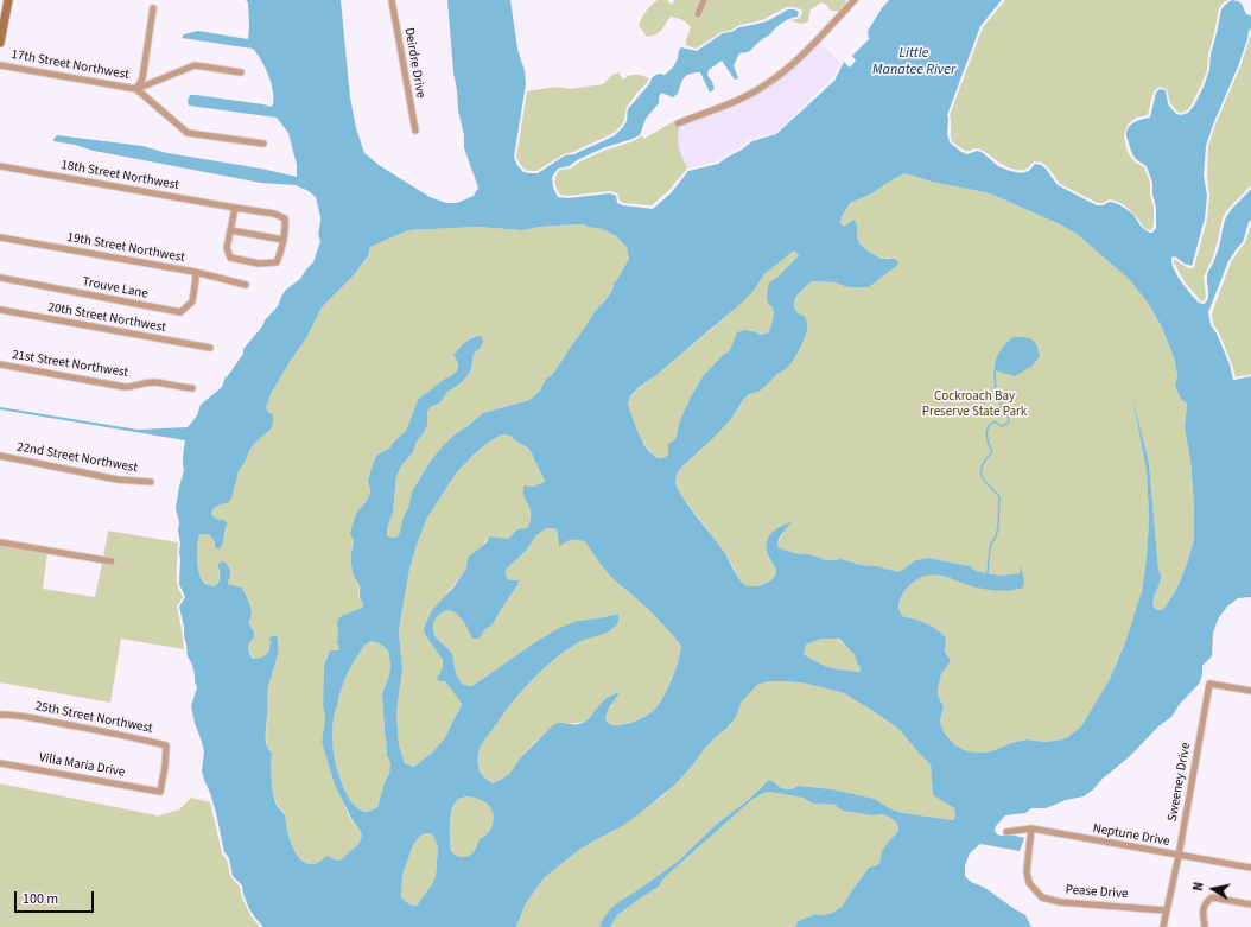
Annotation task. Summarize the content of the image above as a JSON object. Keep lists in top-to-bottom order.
{
  "streets": {
    "street": [
      "Deirdre Drive",
      "17th Street Northwest",
      "18th Street Northwest",
      "19th Street Northwest",
      "Trouve Lane",
      "20th Street Northwest",
      "21st Street Northwest",
      "22nd Street Northwest",
      "25th Street Northwest",
      "Villa Maria Drive",
      "Sweeney Drive",
      "Neptune Drive",
      "Pease Drive"
    ]
  },
  "crossings": [
    ["19th Street Northwest", "Trouve Lane"],
    ["25th Street Northwest", "Villa Maria Drive"],
    ["Sweeney Drive", "Neptune Drive"],
    ["Sweeney Drive", "Pease Drive"],
    ["Neptune Drive", "Pease Drive"]
  ],
  "water": ["Little Manatee River"],
  "parks": ["Cockroach Bay Preserve State Park"],
  "scale_bar": "100 m",
  "north": "left"
}
